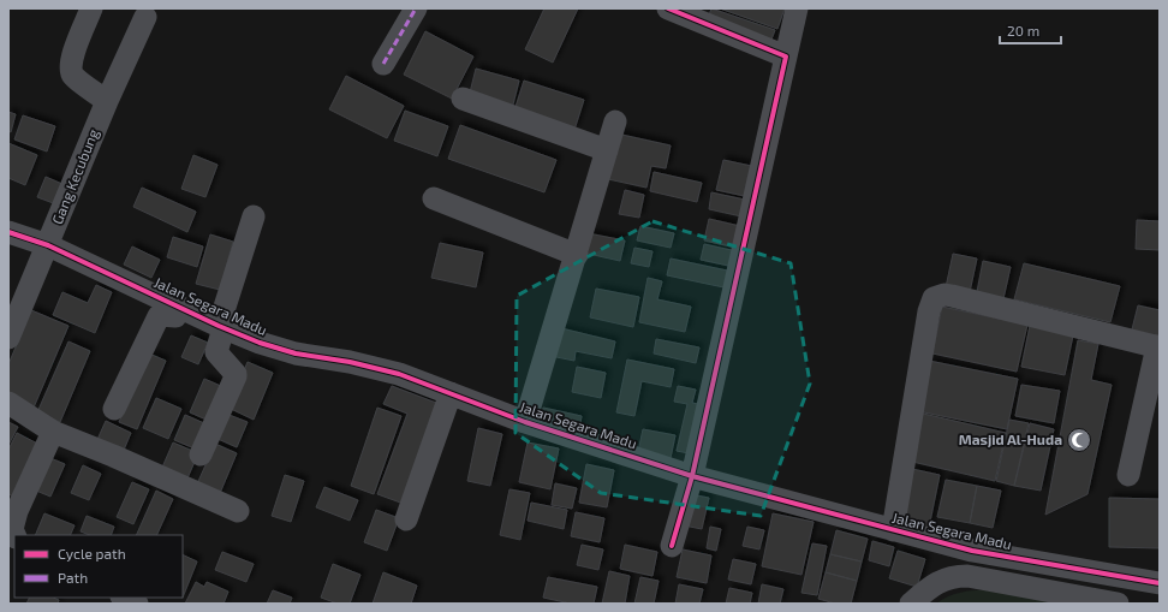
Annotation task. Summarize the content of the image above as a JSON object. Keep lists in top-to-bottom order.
{
  "streets": {
    "street": ["Gang Kecubung", "Jalan Segara Madu"]
  },
  "crossings": [
    ["Gang Kecubung", "Jalan Segara Madu"]
  ],
  "places": {
    "mosque": ["Masjid Al-Huda"]
  },
  "legend": ["Cycle path", "Path"],
  "scale_bar": "20 m"
}
